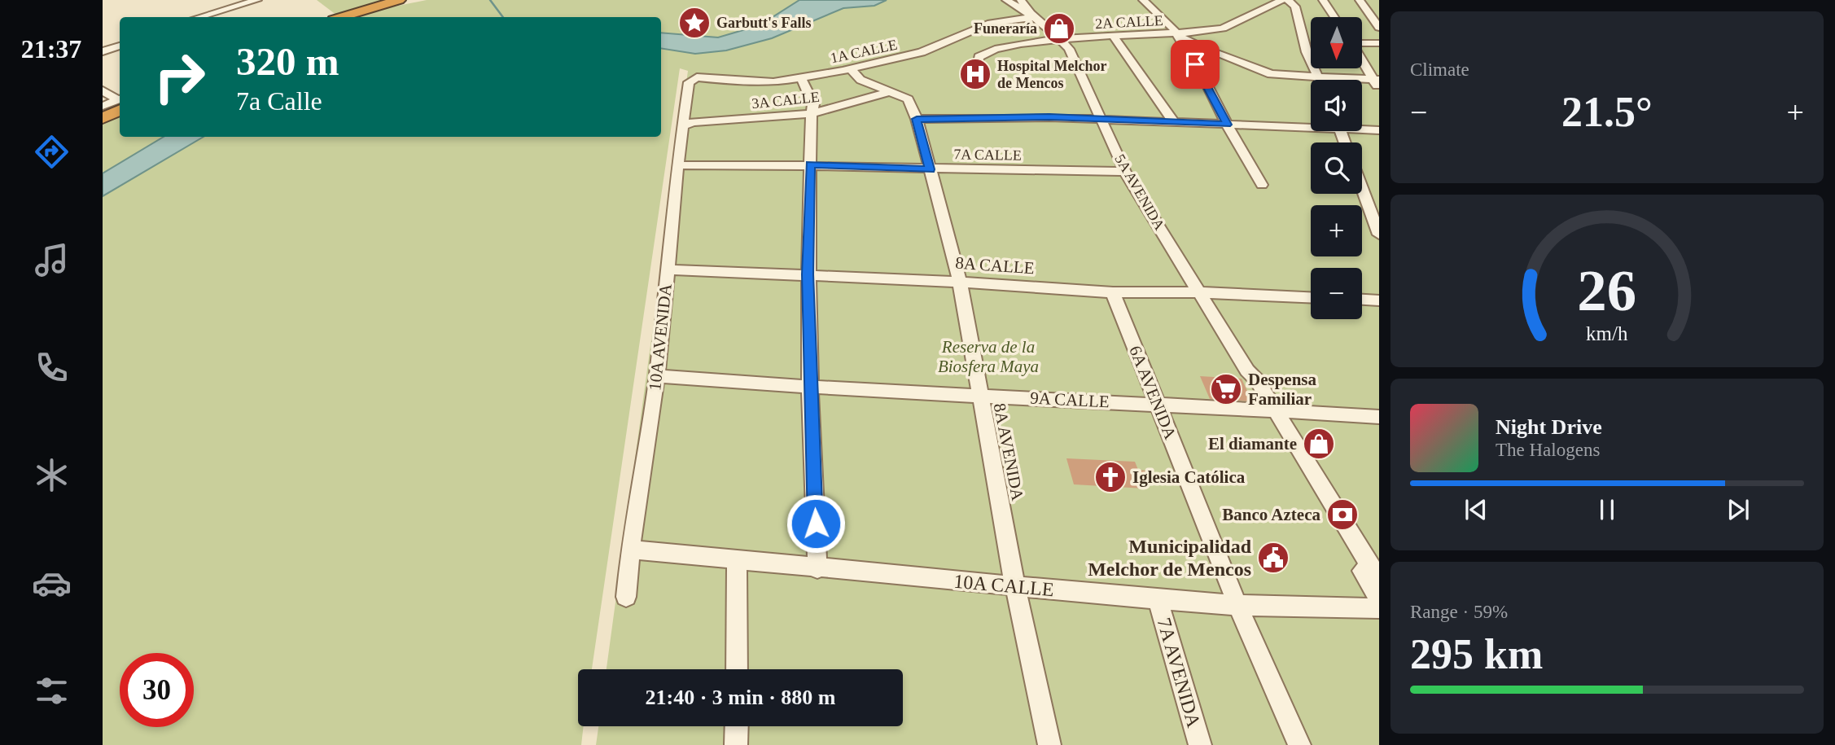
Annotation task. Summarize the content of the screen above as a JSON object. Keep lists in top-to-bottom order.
{
  "streets": {
    "street": [
      "2A CALLE",
      "1A CALLE",
      "3A CALLE",
      "7A CALLE",
      "5A AVENIDA",
      "8A CALLE",
      "10A AVENIDA",
      "6A AVENIDA",
      "9A CALLE",
      "8A AVENIDA",
      "10A CALLE",
      "7A AVENIDA"
    ]
  },
  "crossings": [
    ["2A CALLE", "5A AVENIDA"],
    ["1A CALLE", "5A AVENIDA"],
    ["1A CALLE", "10A AVENIDA"],
    ["1A CALLE", "8A AVENIDA"],
    ["3A CALLE", "10A AVENIDA"],
    ["3A CALLE", "8A AVENIDA"],
    ["7A CALLE", "5A AVENIDA"],
    ["7A CALLE", "10A AVENIDA"],
    ["7A CALLE", "8A AVENIDA"],
    ["5A AVENIDA", "8A CALLE"],
    ["5A AVENIDA", "9A CALLE"],
    ["8A CALLE", "10A AVENIDA"],
    ["8A CALLE", "6A AVENIDA"],
    ["8A CALLE", "8A AVENIDA"],
    ["10A AVENIDA", "9A CALLE"],
    ["10A AVENIDA", "10A CALLE"],
    ["6A AVENIDA", "9A CALLE"],
    ["6A AVENIDA", "10A CALLE"],
    ["9A CALLE", "8A AVENIDA"],
    ["8A AVENIDA", "10A CALLE"],
    ["10A CALLE", "7A AVENIDA"]
  ],
  "parks": ["Reserva de la Biosfera Maya"],
  "places": {
    "place": ["Garbutt's Falls"],
    "shop": ["Funeraría", "El diamante"],
    "hospital": ["Hospital Melchor de Mencos"],
    "supermarket": ["Despensa Familiar"],
    "church": ["Iglesia Católica"],
    "bank": ["Banco Azteca"],
    "public building": ["Municipalidad Melchor de Mencos"]
  },
  "north": "bottom",
  "page": {
    "tabs": "21:37",
    "tile": [
      "Climate",
      ["Range · 59%", "295 km"]
    ],
    "map_buttons": ["+", "−"],
    "turn": ["320 m", "7a Calle"],
    "heat": ["−", "21.5°", "+"],
    "song": ["Night Drive", "The Halogens"],
    "limit": "30",
    "trip": "21:40 · 3 min · 880 m",
    "gauge": ["26", "km/h"]
  }
}
